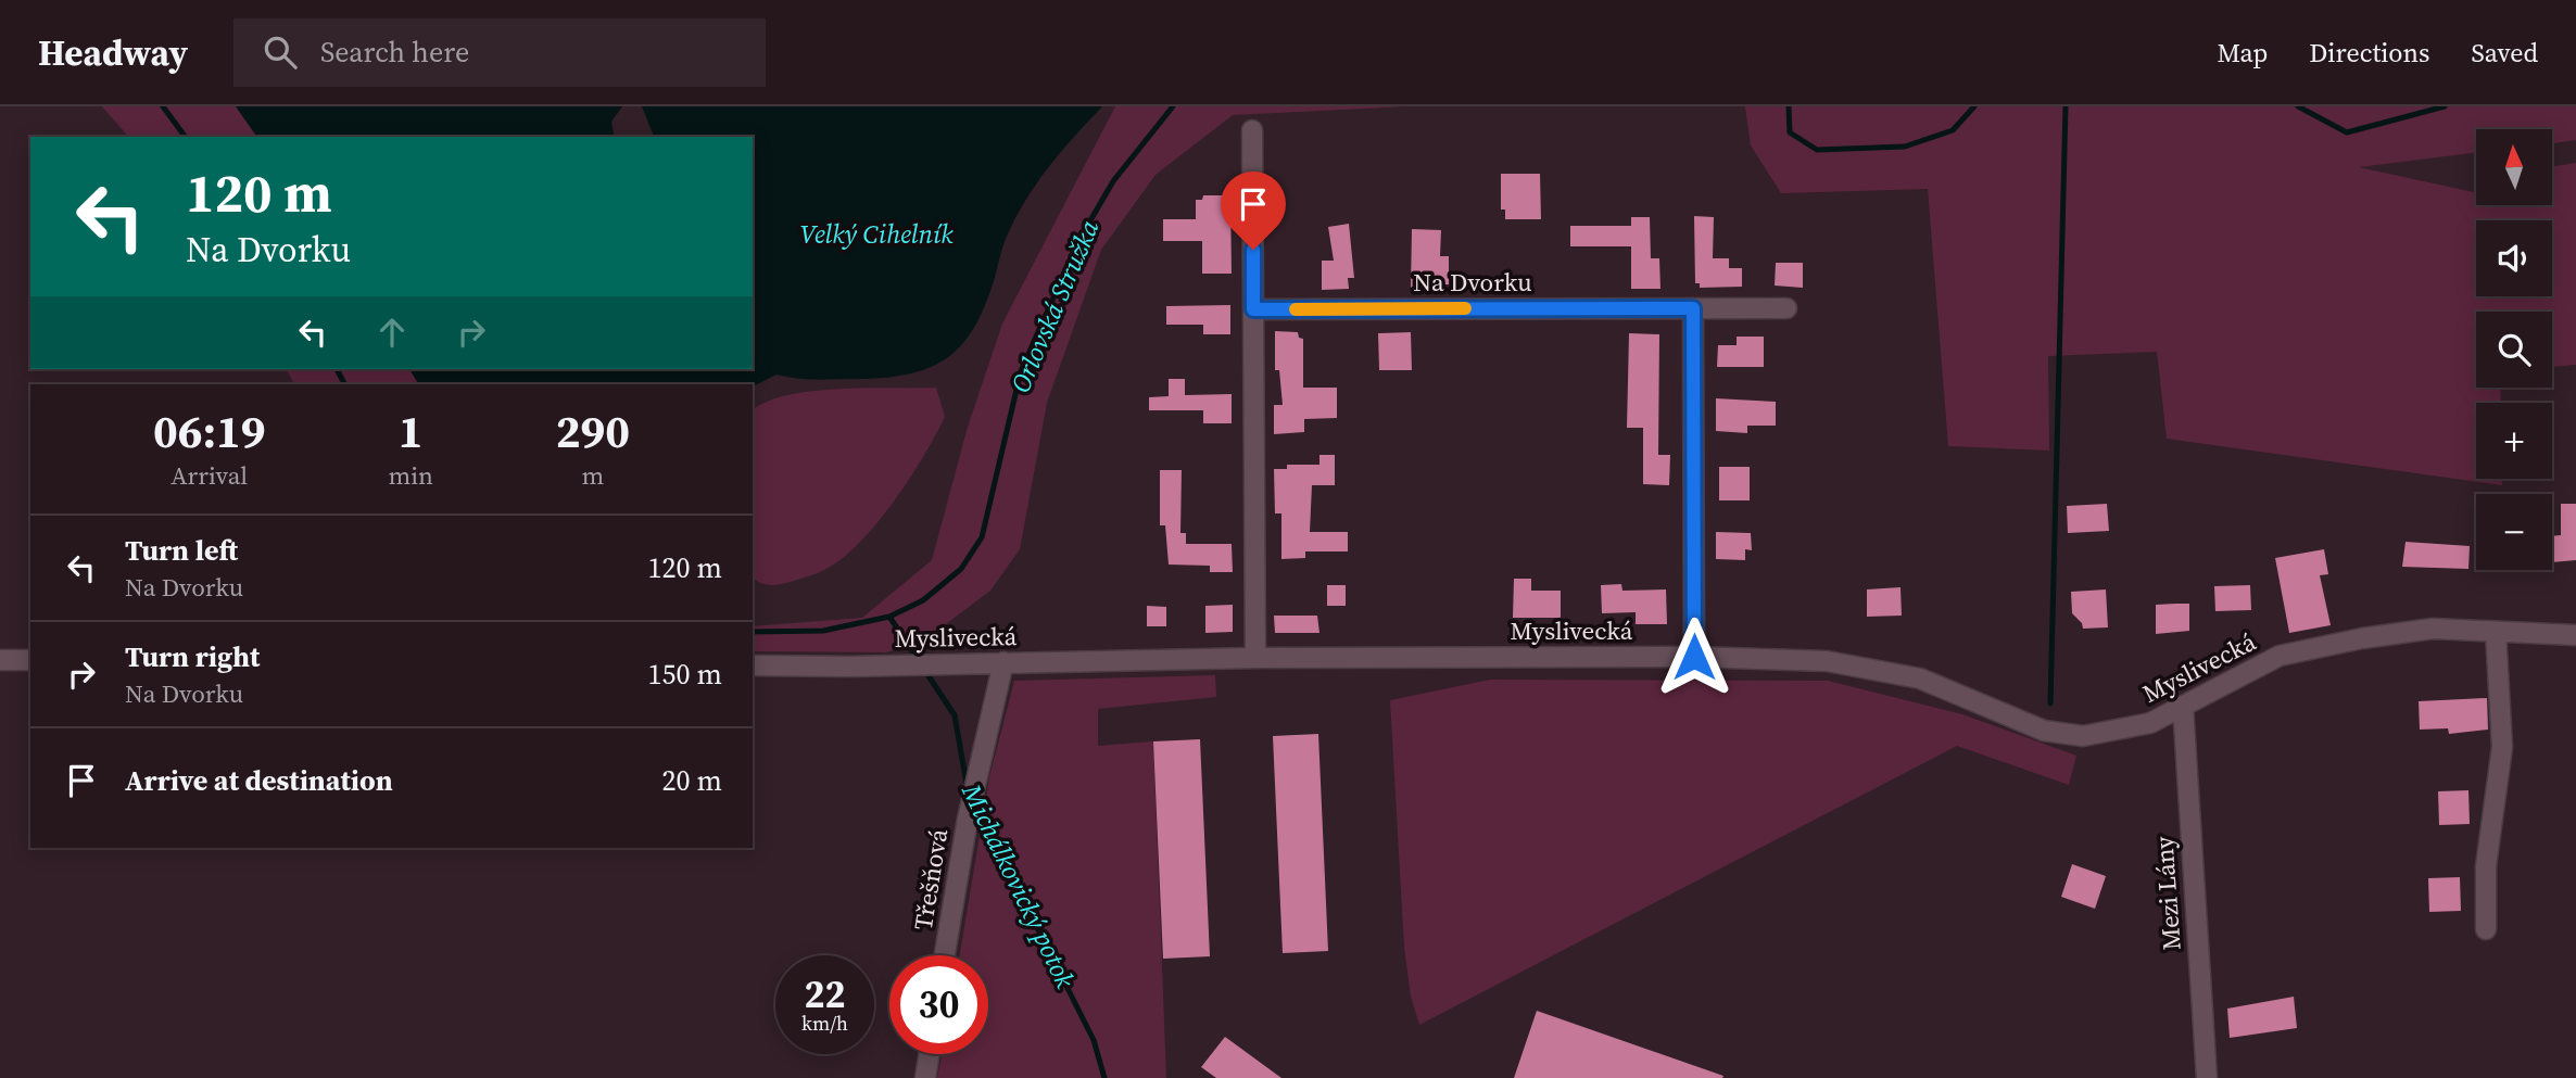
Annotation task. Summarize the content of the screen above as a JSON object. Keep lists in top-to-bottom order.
{
  "streets": {
    "street": [
      "Na Dvorku",
      "Myslivecká",
      "Třešňová",
      "Mezi Lány"
    ]
  },
  "crossings": [
    ["Myslivecká", "Třešňová"],
    ["Myslivecká", "Mezi Lány"]
  ],
  "water": ["Velký Cihelník", "Orlovská Stružka", "Michálkovický potok"],
  "north": "top",
  "page": {
    "header": "Headway",
    "search": "Search here",
    "nav": ["Map", "Directions", "Saved"],
    "map_buttons": ["+", "−"],
    "turn": ["120 m", "Na Dvorku"],
    "eta": [
      "06:19",
      "Arrival",
      "1",
      "min",
      "290",
      "m"
    ],
    "list": [
      {
        "name": "Turn left",
        "note": "Na Dvorku",
        "value": "120 m"
      },
      {
        "name": "Turn right",
        "note": "Na Dvorku",
        "value": "150 m"
      },
      {
        "name": "Arrive at destination",
        "value": "20 m"
      }
    ],
    "speed": "22 km/h",
    "limit": "30"
  }
}
